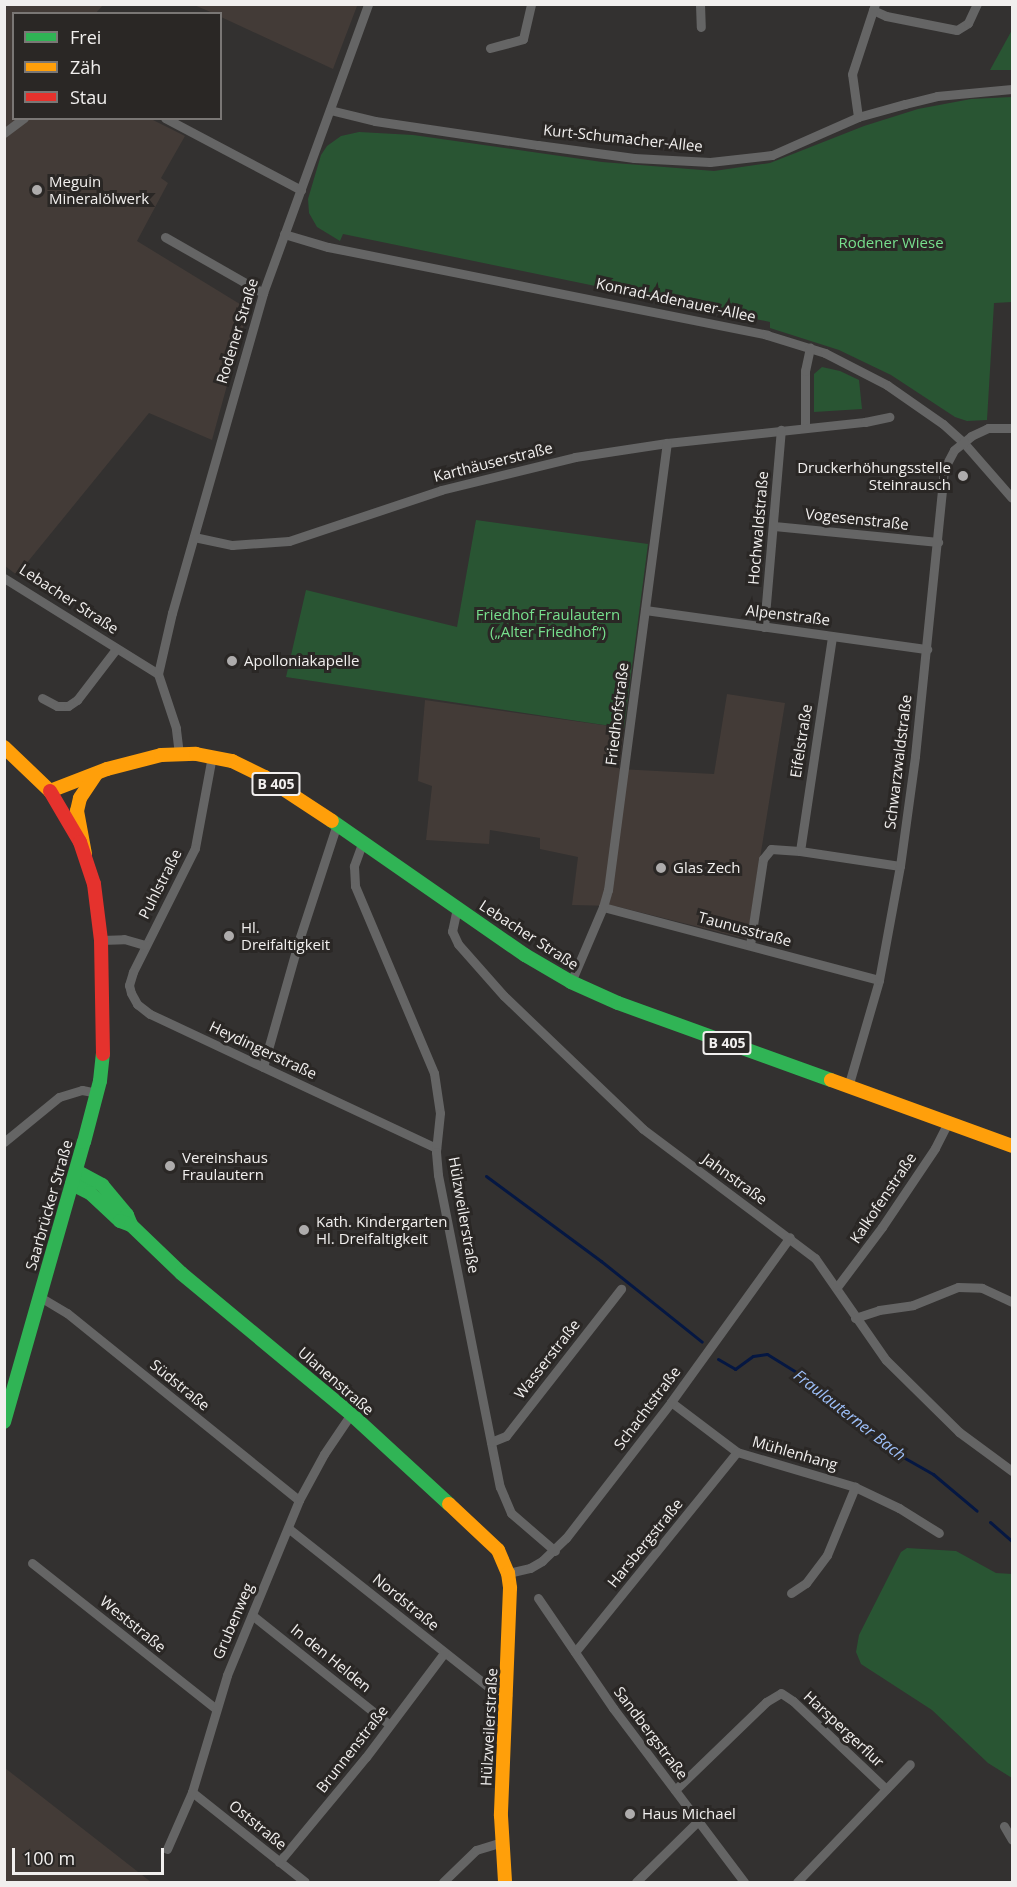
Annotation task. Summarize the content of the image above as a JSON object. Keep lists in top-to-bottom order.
{
  "streets": {
    "street": [
      "Kurt-Schumacher-Allee",
      "Konrad-Adenauer-Allee",
      "Rodener Straße",
      "Karthäuserstraße",
      "Vogesenstraße",
      "Hochwaldstraße",
      "Lebacher Straße",
      "Alpenstraße",
      "Friedhofstraße",
      "Eifelstraße",
      "Schwarzwaldstraße",
      "B 405",
      "Puhlstraße",
      "Taunusstraße",
      "Heydingerstraße",
      "Jahnstraße",
      "Kalkofenstraße",
      "Saarbrücker Straße",
      "Hülzweilerstraße",
      "Wasserstraße",
      "Ulanenstraße",
      "Südstraße",
      "Schachtstraße",
      "Mühlenhang",
      "Harsbergstraße",
      "Nordstraße",
      "Grubenweg",
      "Weststraße",
      "In den Helden",
      "Harspergerflur",
      "Sandbergstraße",
      "Brunnenstraße",
      "Oststraße"
    ]
  },
  "crossings": [
    ["Kurt-Schumacher-Allee", "Rodener Straße"],
    ["Konrad-Adenauer-Allee", "Rodener Straße"],
    ["Konrad-Adenauer-Allee", "Schwarzwaldstraße"],
    ["Rodener Straße", "Karthäuserstraße"],
    ["Rodener Straße", "Lebacher Straße"],
    ["Karthäuserstraße", "Hochwaldstraße"],
    ["Karthäuserstraße", "Friedhofstraße"],
    ["Vogesenstraße", "Hochwaldstraße"],
    ["Vogesenstraße", "Schwarzwaldstraße"],
    ["Hochwaldstraße", "Alpenstraße"],
    ["Lebacher Straße", "Friedhofstraße"],
    ["Lebacher Straße", "Schwarzwaldstraße"],
    ["Lebacher Straße", "B 405"],
    ["Lebacher Straße", "Puhlstraße"],
    ["Lebacher Straße", "Jahnstraße"],
    ["Lebacher Straße", "Kalkofenstraße"],
    ["Lebacher Straße", "Hülzweilerstraße"],
    ["Alpenstraße", "Friedhofstraße"],
    ["Alpenstraße", "Eifelstraße"],
    ["Alpenstraße", "Schwarzwaldstraße"],
    ["Friedhofstraße", "Taunusstraße"],
    ["Schwarzwaldstraße", "Taunusstraße"],
    ["Puhlstraße", "Heydingerstraße"],
    ["Heydingerstraße", "Hülzweilerstraße"],
    ["Jahnstraße", "Kalkofenstraße"],
    ["Jahnstraße", "Schachtstraße"],
    ["Saarbrücker Straße", "Ulanenstraße"],
    ["Saarbrücker Straße", "Südstraße"],
    ["Hülzweilerstraße", "Wasserstraße"],
    ["Hülzweilerstraße", "Ulanenstraße"],
    ["Hülzweilerstraße", "Schachtstraße"],
    ["Hülzweilerstraße", "Nordstraße"],
    ["Ulanenstraße", "Schachtstraße"],
    ["Ulanenstraße", "Grubenweg"],
    ["Südstraße", "Grubenweg"],
    ["Schachtstraße", "Mühlenhang"],
    ["Mühlenhang", "Harsbergstraße"],
    ["Harsbergstraße", "Sandbergstraße"],
    ["Nordstraße", "Grubenweg"],
    ["Nordstraße", "Brunnenstraße"],
    ["Grubenweg", "Weststraße"],
    ["Grubenweg", "In den Helden"],
    ["Grubenweg", "Oststraße"],
    ["In den Helden", "Brunnenstraße"],
    ["Harspergerflur", "Sandbergstraße"],
    ["Brunnenstraße", "Oststraße"]
  ],
  "water": ["Fraulauterner Bach"],
  "parks": ["Rodener Wiese", "Friedhof Fraulautern („Alter Friedhof“)"],
  "places": [
    "Meguin Mineralölwerk",
    "Druckerhöhungsstelle Steinrausch",
    "Apolloniakapelle",
    "Glas Zech",
    "Hl. Dreifaltigkeit",
    "Vereinshaus Fraulautern",
    "Kath. Kindergarten Hl. Dreifaltigkeit",
    "Haus Michael"
  ],
  "legend": ["Frei", "Zäh", "Stau"],
  "scale_bar": "100 m"
}
